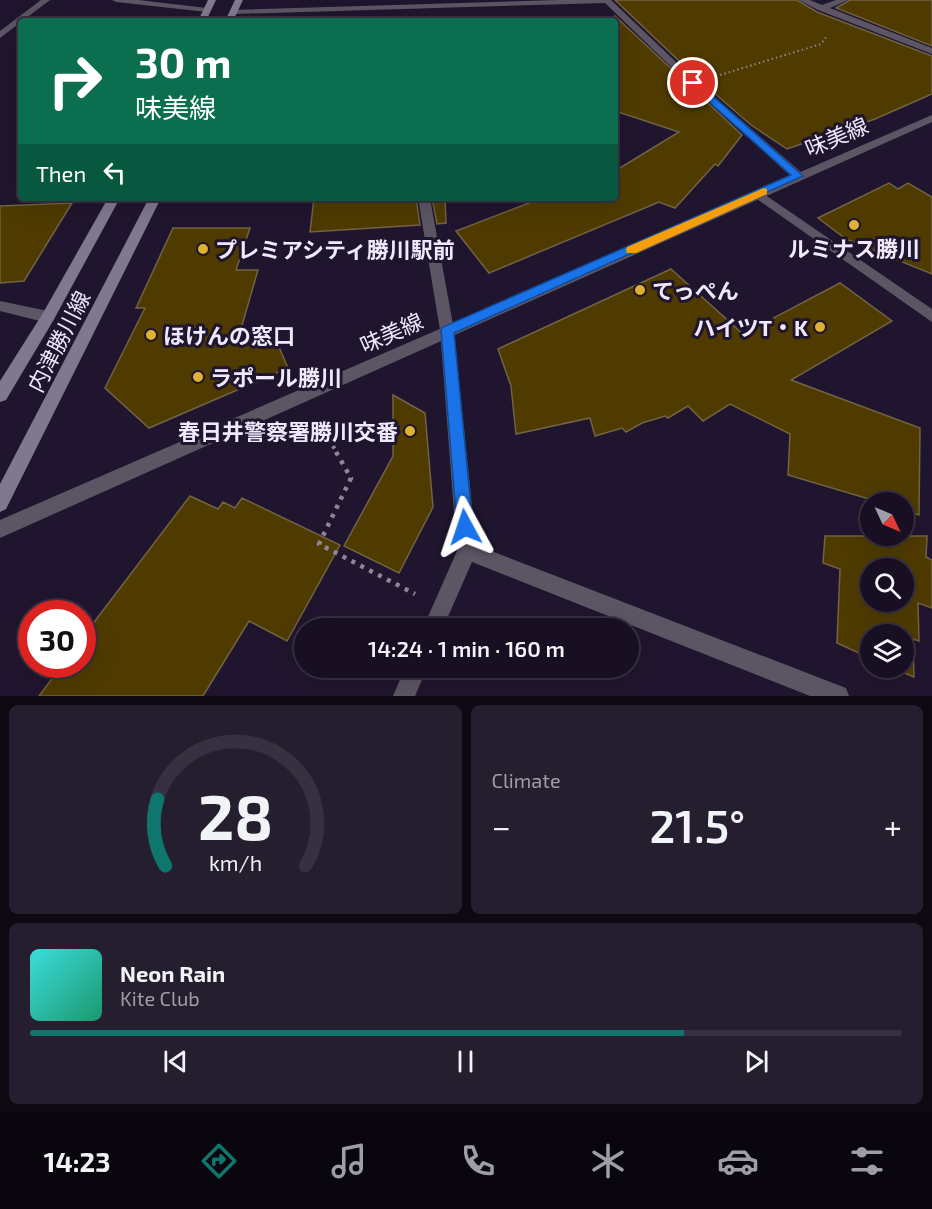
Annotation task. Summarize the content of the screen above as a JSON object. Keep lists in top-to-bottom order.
{
  "streets": {
    "main road": ["内津勝川線"],
    "street": ["味美線"]
  },
  "places": [
    "ルミナス勝川",
    "プレミアシティ勝川駅前",
    "てっぺん",
    "ハイツT・K",
    "ほけんの窓口",
    "ラポール勝川",
    "春日井警察署勝川交番"
  ],
  "north": "bottom right",
  "page": {
    "turn": ["30 m", "味美線"],
    "then": "Then",
    "limit": "30",
    "trip": "14:24 · 1 min · 160 m",
    "tile": "Climate",
    "heat": ["−", "21.5°", "+"],
    "song": ["Neon Rain", "Kite Club"],
    "tabs": "14:23",
    "gauge": ["28", "km/h"]
  }
}
